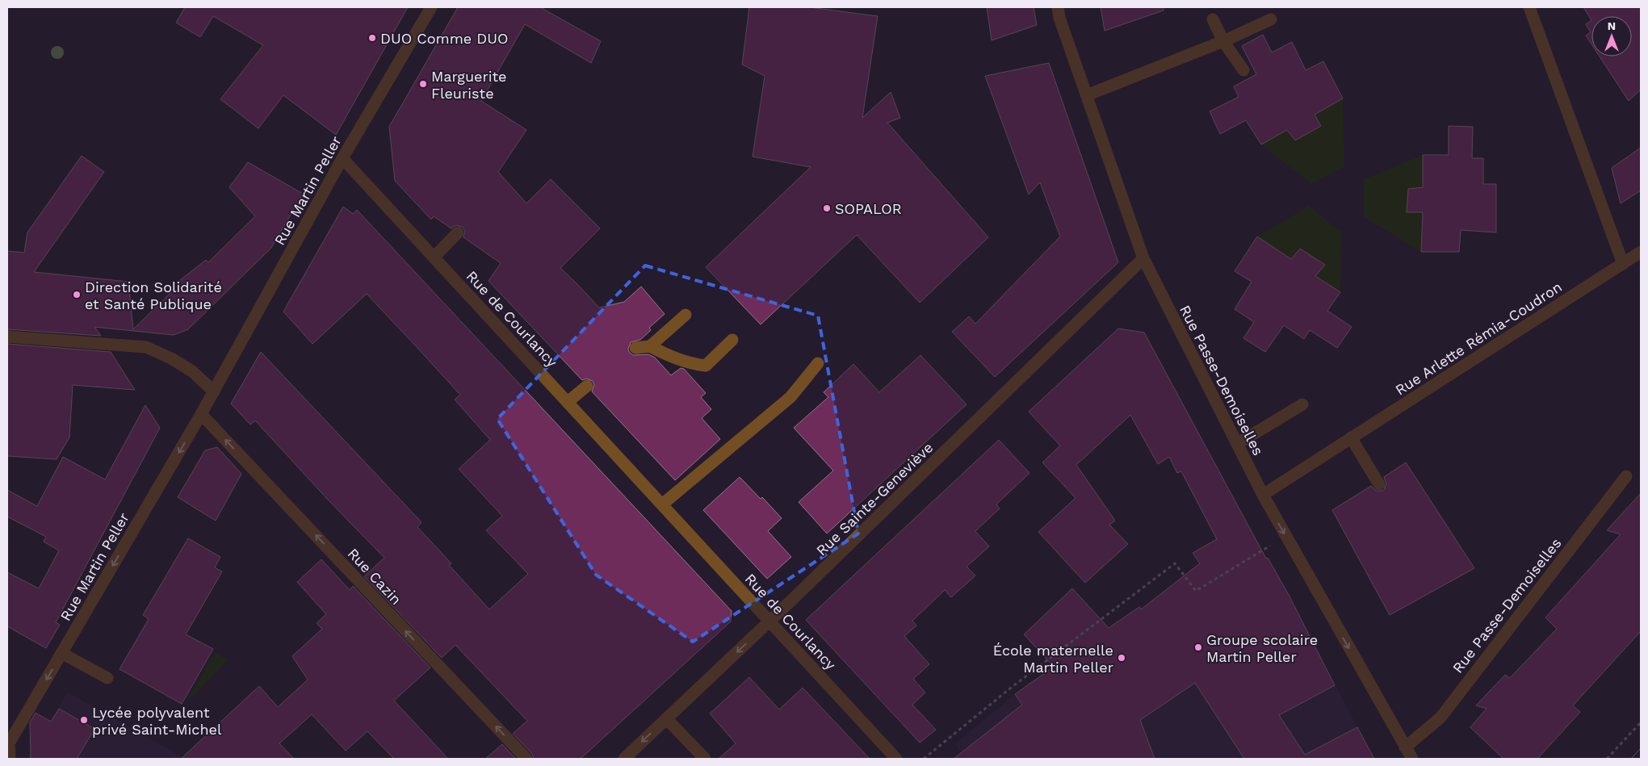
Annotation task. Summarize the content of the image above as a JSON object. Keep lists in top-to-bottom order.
{
  "streets": {
    "street": [
      "Rue Martin Peller",
      "Rue de Courlancy",
      "Rue Arlette Rémia-Coudron",
      "Rue Passe-Demoiselles",
      "Rue Sainte-Geneviève",
      "Rue Cazin"
    ]
  },
  "crossings": [
    ["Rue Martin Peller", "Rue de Courlancy"],
    ["Rue Martin Peller", "Rue Cazin"],
    ["Rue de Courlancy", "Rue Sainte-Geneviève"],
    ["Rue Arlette Rémia-Coudron", "Rue Passe-Demoiselles"],
    ["Rue Passe-Demoiselles", "Rue Sainte-Geneviève"]
  ],
  "one_way": ["Rue Martin Peller", "Rue Cazin"],
  "places": [
    "DUO Comme DUO",
    "Marguerite Fleuriste",
    "SOPALOR",
    "Direction Solidarité et Santé Publique",
    "Groupe scolaire Martin Peller",
    "École maternelle Martin Peller",
    "Lycée polyvalent privé Saint-Michel"
  ],
  "north": "top"
}
